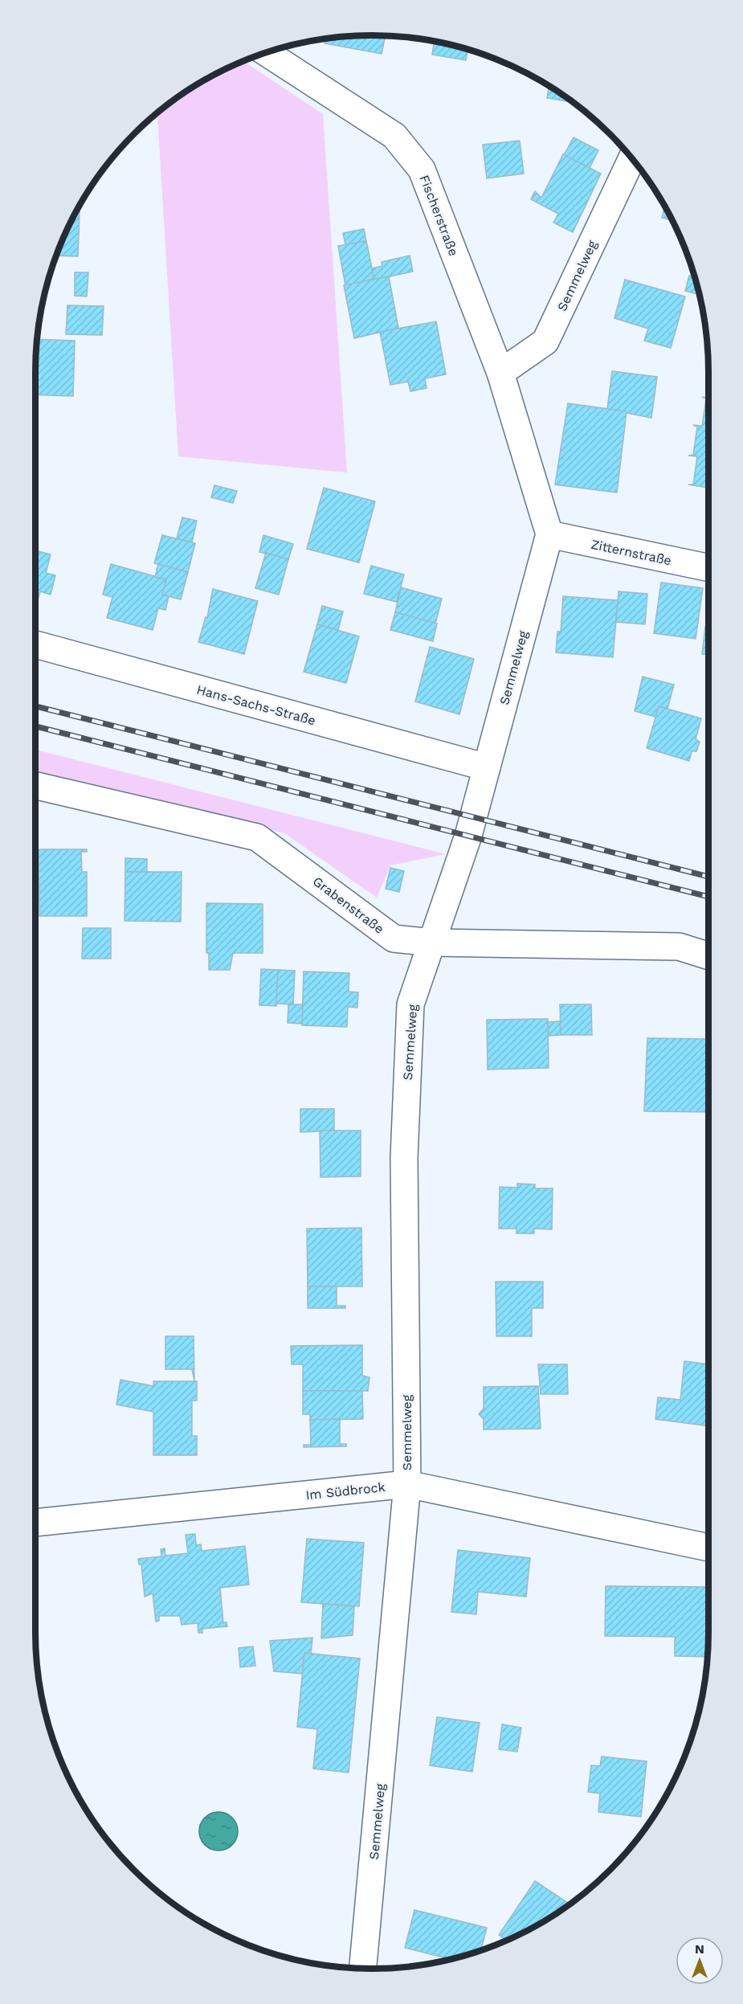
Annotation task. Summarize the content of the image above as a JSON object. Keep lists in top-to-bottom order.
{
  "streets": {
    "street": [
      "Fischerstraße",
      "Semmelweg",
      "Zitternstraße",
      "Hans-Sachs-Straße",
      "Grabenstraße",
      "Im Südbrock"
    ]
  },
  "crossings": [
    ["Fischerstraße", "Semmelweg"],
    ["Semmelweg", "Zitternstraße"],
    ["Semmelweg", "Hans-Sachs-Straße"],
    ["Semmelweg", "Grabenstraße"],
    ["Semmelweg", "Im Südbrock"]
  ],
  "north": "top"
}
